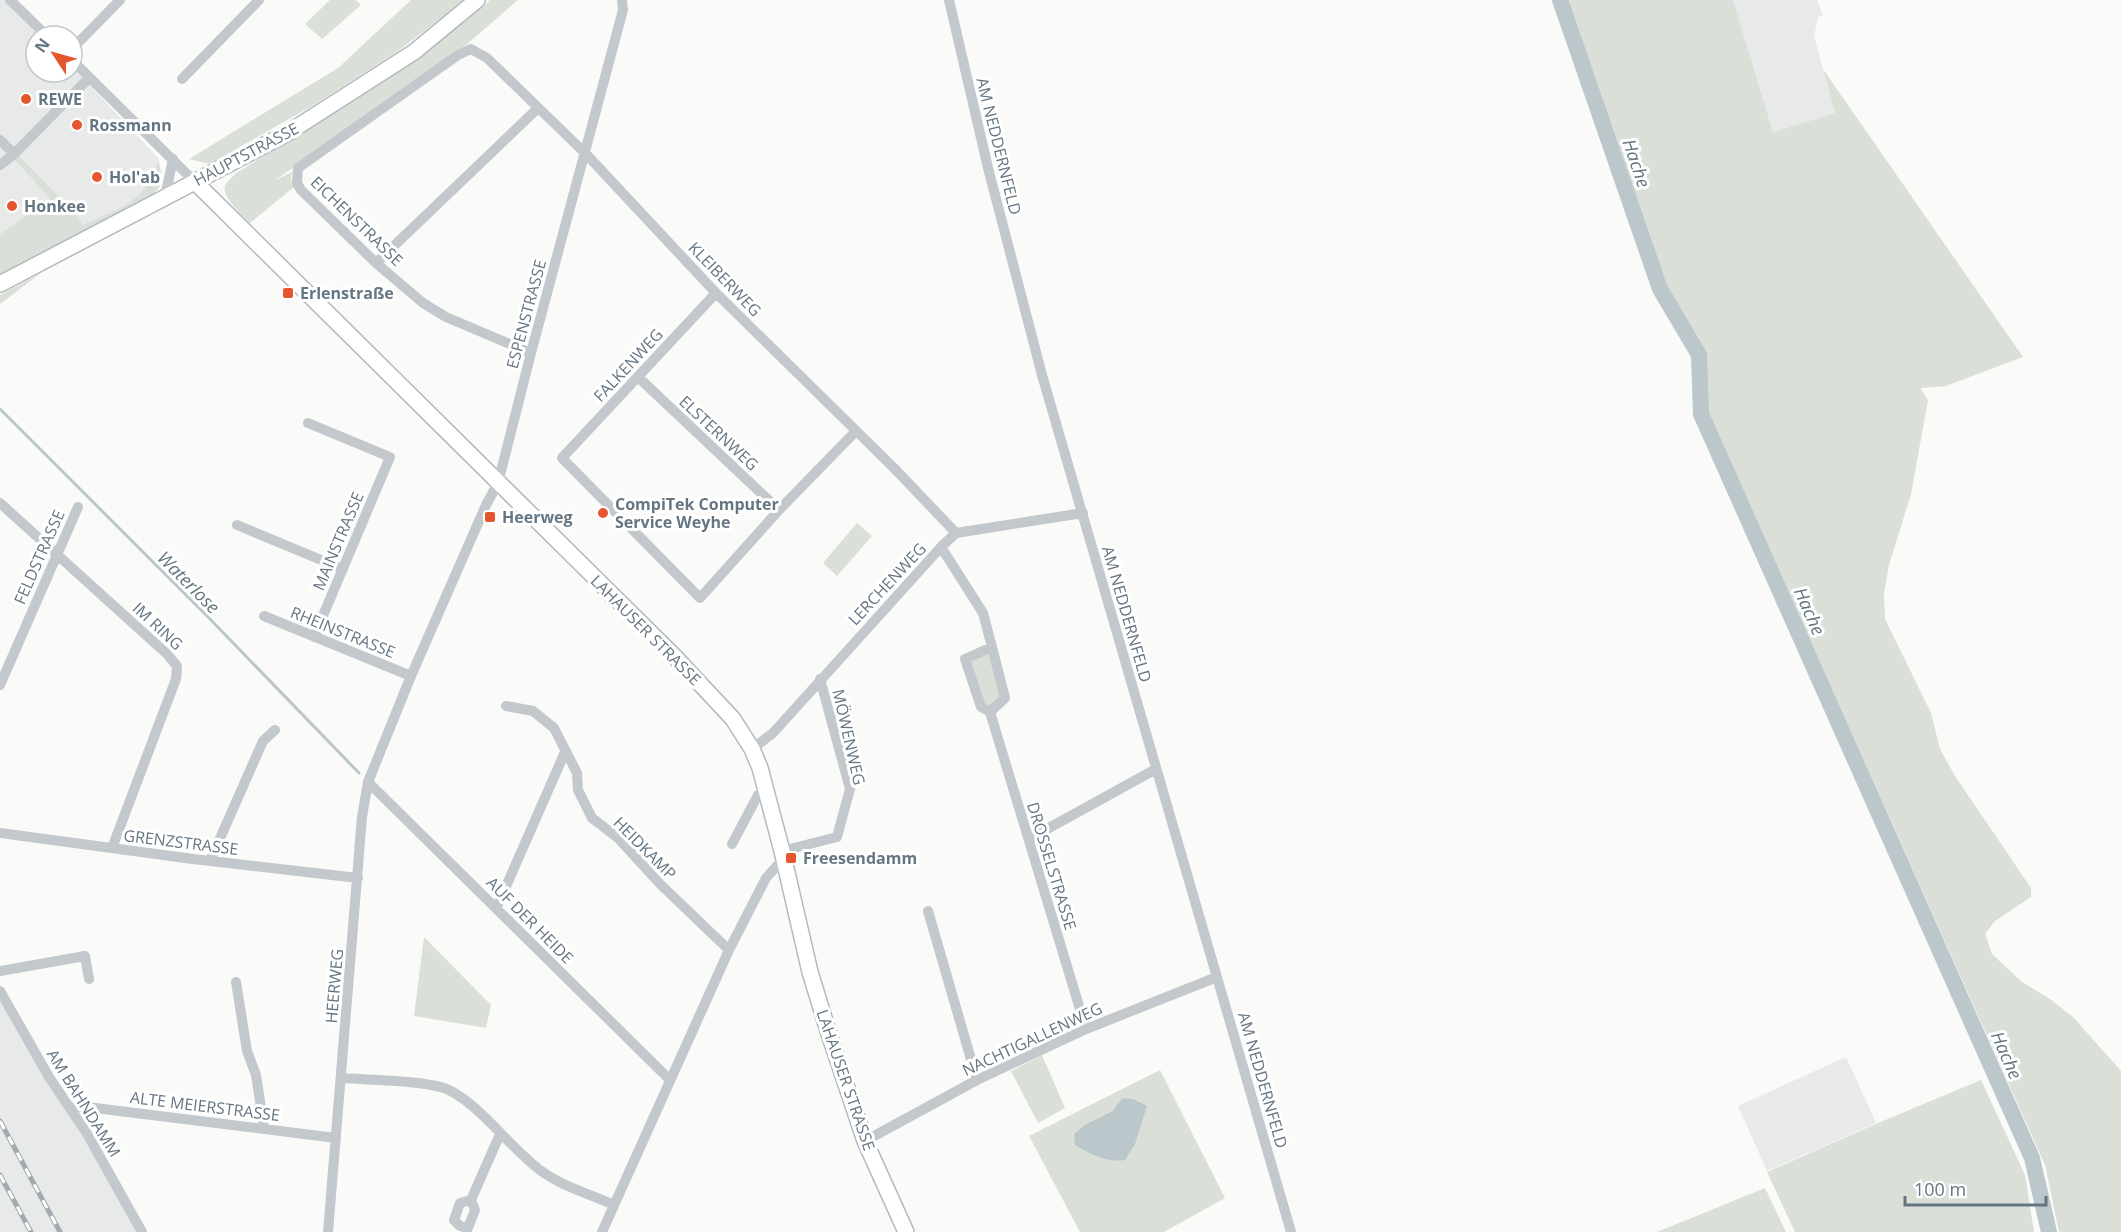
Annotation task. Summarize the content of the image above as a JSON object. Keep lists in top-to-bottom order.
{
  "streets": {
    "street": [
      "AM NEDDERNFELD",
      "HAUPTSTRASSE",
      "EICHENSTRASSE",
      "KLEIBERWEG",
      "ESPENSTRASSE",
      "FALKENWEG",
      "ELSTERNWEG",
      "MAINSTRASSE",
      "FELDSTRASSE",
      "LERCHENWEG",
      "IM RING",
      "LAHAUSER STRASSE",
      "RHEINSTRASSE",
      "MÖWENWEG",
      "GRENZSTRASSE",
      "HEIDKAMP",
      "DROSSELSTRASSE",
      "AUF DER HEIDE",
      "HEERWEG",
      "NACHTIGALLENWEG",
      "AM BAHNDAMM",
      "ALTE MEIERSTRASSE"
    ]
  },
  "crossings": [
    ["AM NEDDERNFELD", "NACHTIGALLENWEG"],
    ["HAUPTSTRASSE", "LAHAUSER STRASSE"],
    ["EICHENSTRASSE", "KLEIBERWEG"],
    ["EICHENSTRASSE", "ESPENSTRASSE"],
    ["KLEIBERWEG", "ESPENSTRASSE"],
    ["KLEIBERWEG", "FALKENWEG"],
    ["KLEIBERWEG", "LERCHENWEG"],
    ["ESPENSTRASSE", "LAHAUSER STRASSE"],
    ["ESPENSTRASSE", "HEERWEG"],
    ["FALKENWEG", "ELSTERNWEG"],
    ["MAINSTRASSE", "RHEINSTRASSE"],
    ["FELDSTRASSE", "IM RING"],
    ["LERCHENWEG", "LAHAUSER STRASSE"],
    ["LERCHENWEG", "MÖWENWEG"],
    ["IM RING", "GRENZSTRASSE"],
    ["LAHAUSER STRASSE", "MÖWENWEG"],
    ["LAHAUSER STRASSE", "HEERWEG"],
    ["LAHAUSER STRASSE", "NACHTIGALLENWEG"],
    ["RHEINSTRASSE", "HEERWEG"],
    ["GRENZSTRASSE", "HEERWEG"],
    ["DROSSELSTRASSE", "NACHTIGALLENWEG"],
    ["AUF DER HEIDE", "HEERWEG"],
    ["HEERWEG", "ALTE MEIERSTRASSE"],
    ["AM BAHNDAMM", "ALTE MEIERSTRASSE"]
  ],
  "water": ["Hache", "Waterlose"],
  "places": {
    "other": [
      "REWE",
      "Rossmann",
      "Hol'ab",
      "Honkee",
      "CompiTek Computer Service Weyhe"
    ],
    "transit": ["Erlenstraße", "Heerweg", "Freesendamm"]
  },
  "scale_bar": "100 m",
  "north": "top left"
}
